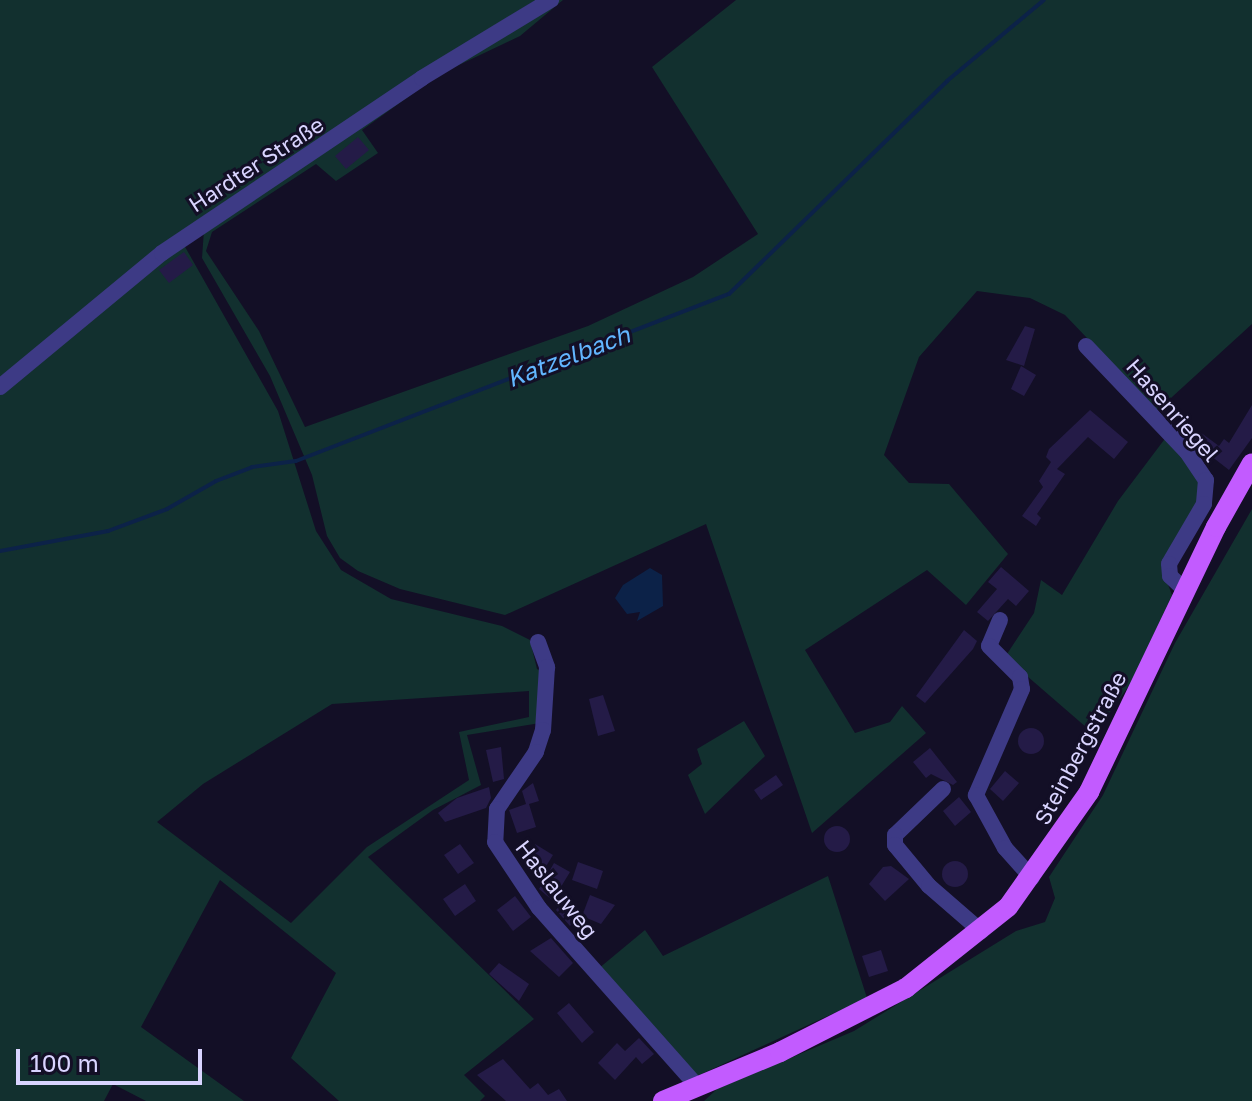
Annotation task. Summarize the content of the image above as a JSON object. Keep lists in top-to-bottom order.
{
  "streets": {
    "main road": ["Steinbergstraße"],
    "street": ["Hardter Straße", "Hasenriegel", "Haslauweg"]
  },
  "crossings": [
    ["Hasenriegel", "Steinbergstraße"],
    ["Steinbergstraße", "Haslauweg"]
  ],
  "water": ["Katzelbach"],
  "scale_bar": "100 m"
}
